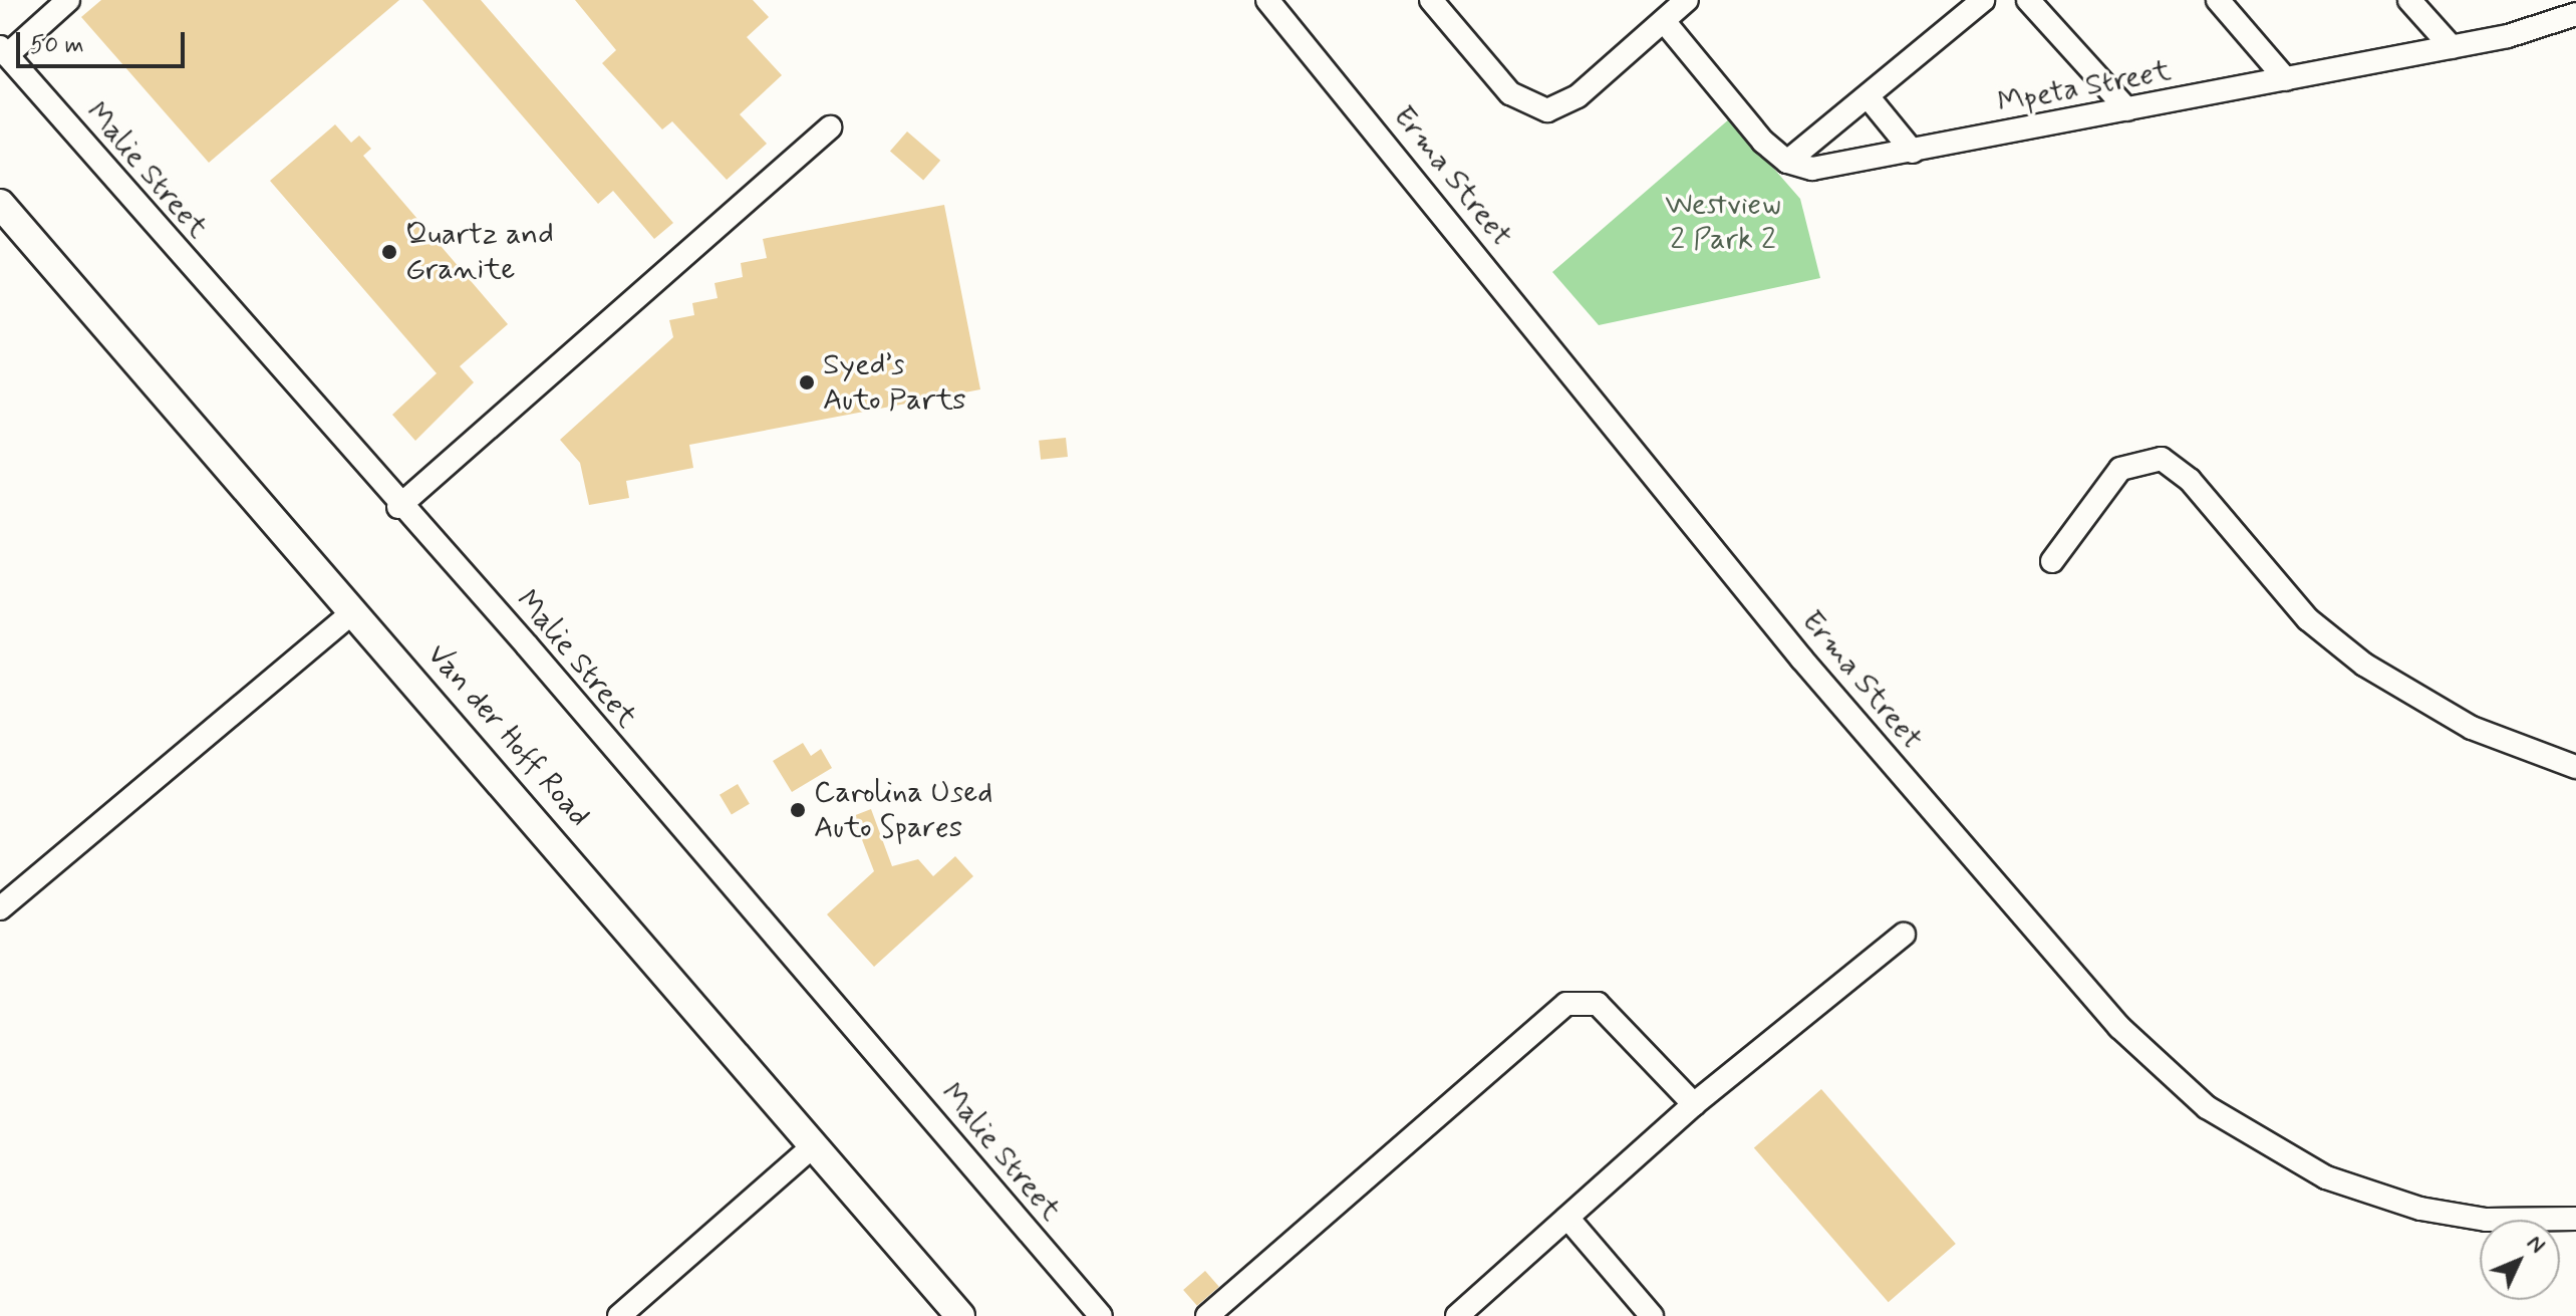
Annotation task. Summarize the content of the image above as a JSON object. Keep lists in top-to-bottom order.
{
  "streets": {
    "main road": ["Van der Hoff Road"],
    "street": ["Mpeta Street", "Malie Street", "Erma Street"]
  },
  "parks": ["Westview 2 Park 2"],
  "places": ["Quartz and Granite", "Syed’s Auto Parts", "Carolina Used Auto Spares"],
  "scale_bar": "50 m",
  "north": "top right"
}
